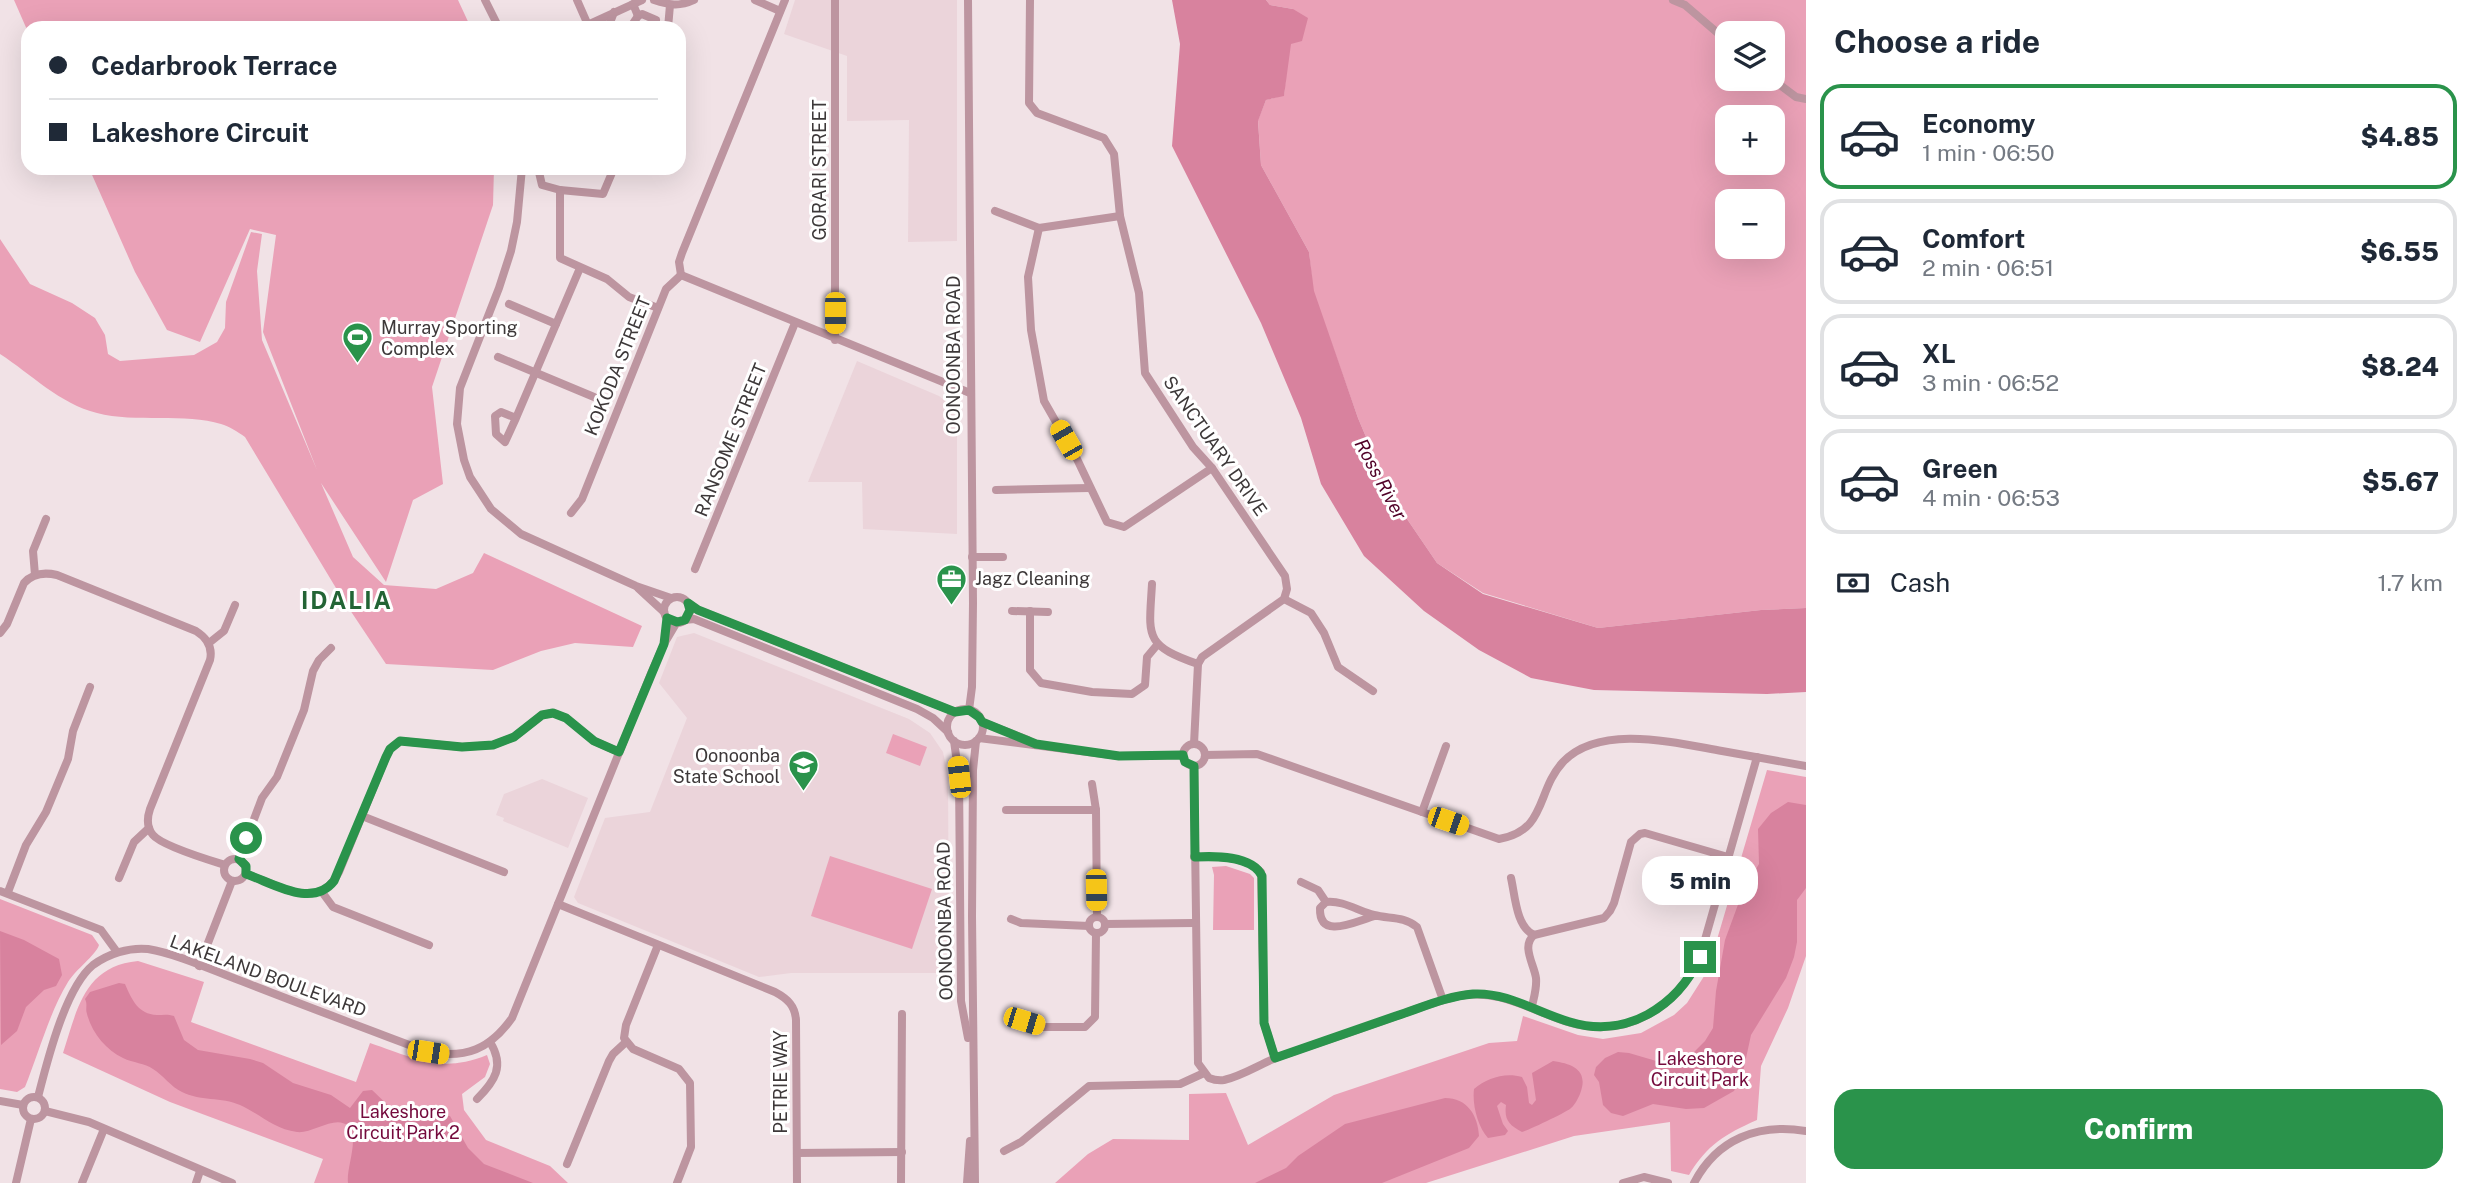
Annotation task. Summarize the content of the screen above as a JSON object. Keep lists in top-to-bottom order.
{
  "streets": {
    "street": [
      "GORARI STREET",
      "OONOONBA ROAD",
      "KOKODA STREET",
      "RANSOME STREET",
      "SANCTUARY DRIVE",
      "LAKELAND BOULEVARD",
      "PETRIE WAY"
    ]
  },
  "crossings": [
    ["LAKELAND BOULEVARD", "PETRIE WAY"]
  ],
  "districts": ["IDALIA"],
  "water": ["Ross River"],
  "parks": ["Lakeshore Circuit Park", "Lakeshore Circuit Park 2"],
  "places": {
    "sports": ["Murray Sporting Complex"],
    "office": ["Jagz Cleaning"],
    "school or university": ["Oonoonba State School"]
  },
  "page": {
    "heading": "Choose a ride",
    "map_buttons": ["+", "−"],
    "banner": ["Cedarbrook Terrace", "Lakeshore Circuit"],
    "list": [
      {
        "name": "Economy",
        "note": "1 min · 06:50",
        "value": "$4.85"
      },
      {
        "name": "Comfort",
        "note": "2 min · 06:51",
        "value": "$6.55"
      },
      {
        "name": "XL",
        "note": "3 min · 06:52",
        "value": "$8.24"
      },
      {
        "name": "Green",
        "note": "4 min · 06:53",
        "value": "$5.67"
      }
    ],
    "pay": ["Cash", "1.7 km"],
    "bubble": "5 min",
    "buttons": "Confirm"
  }
}
